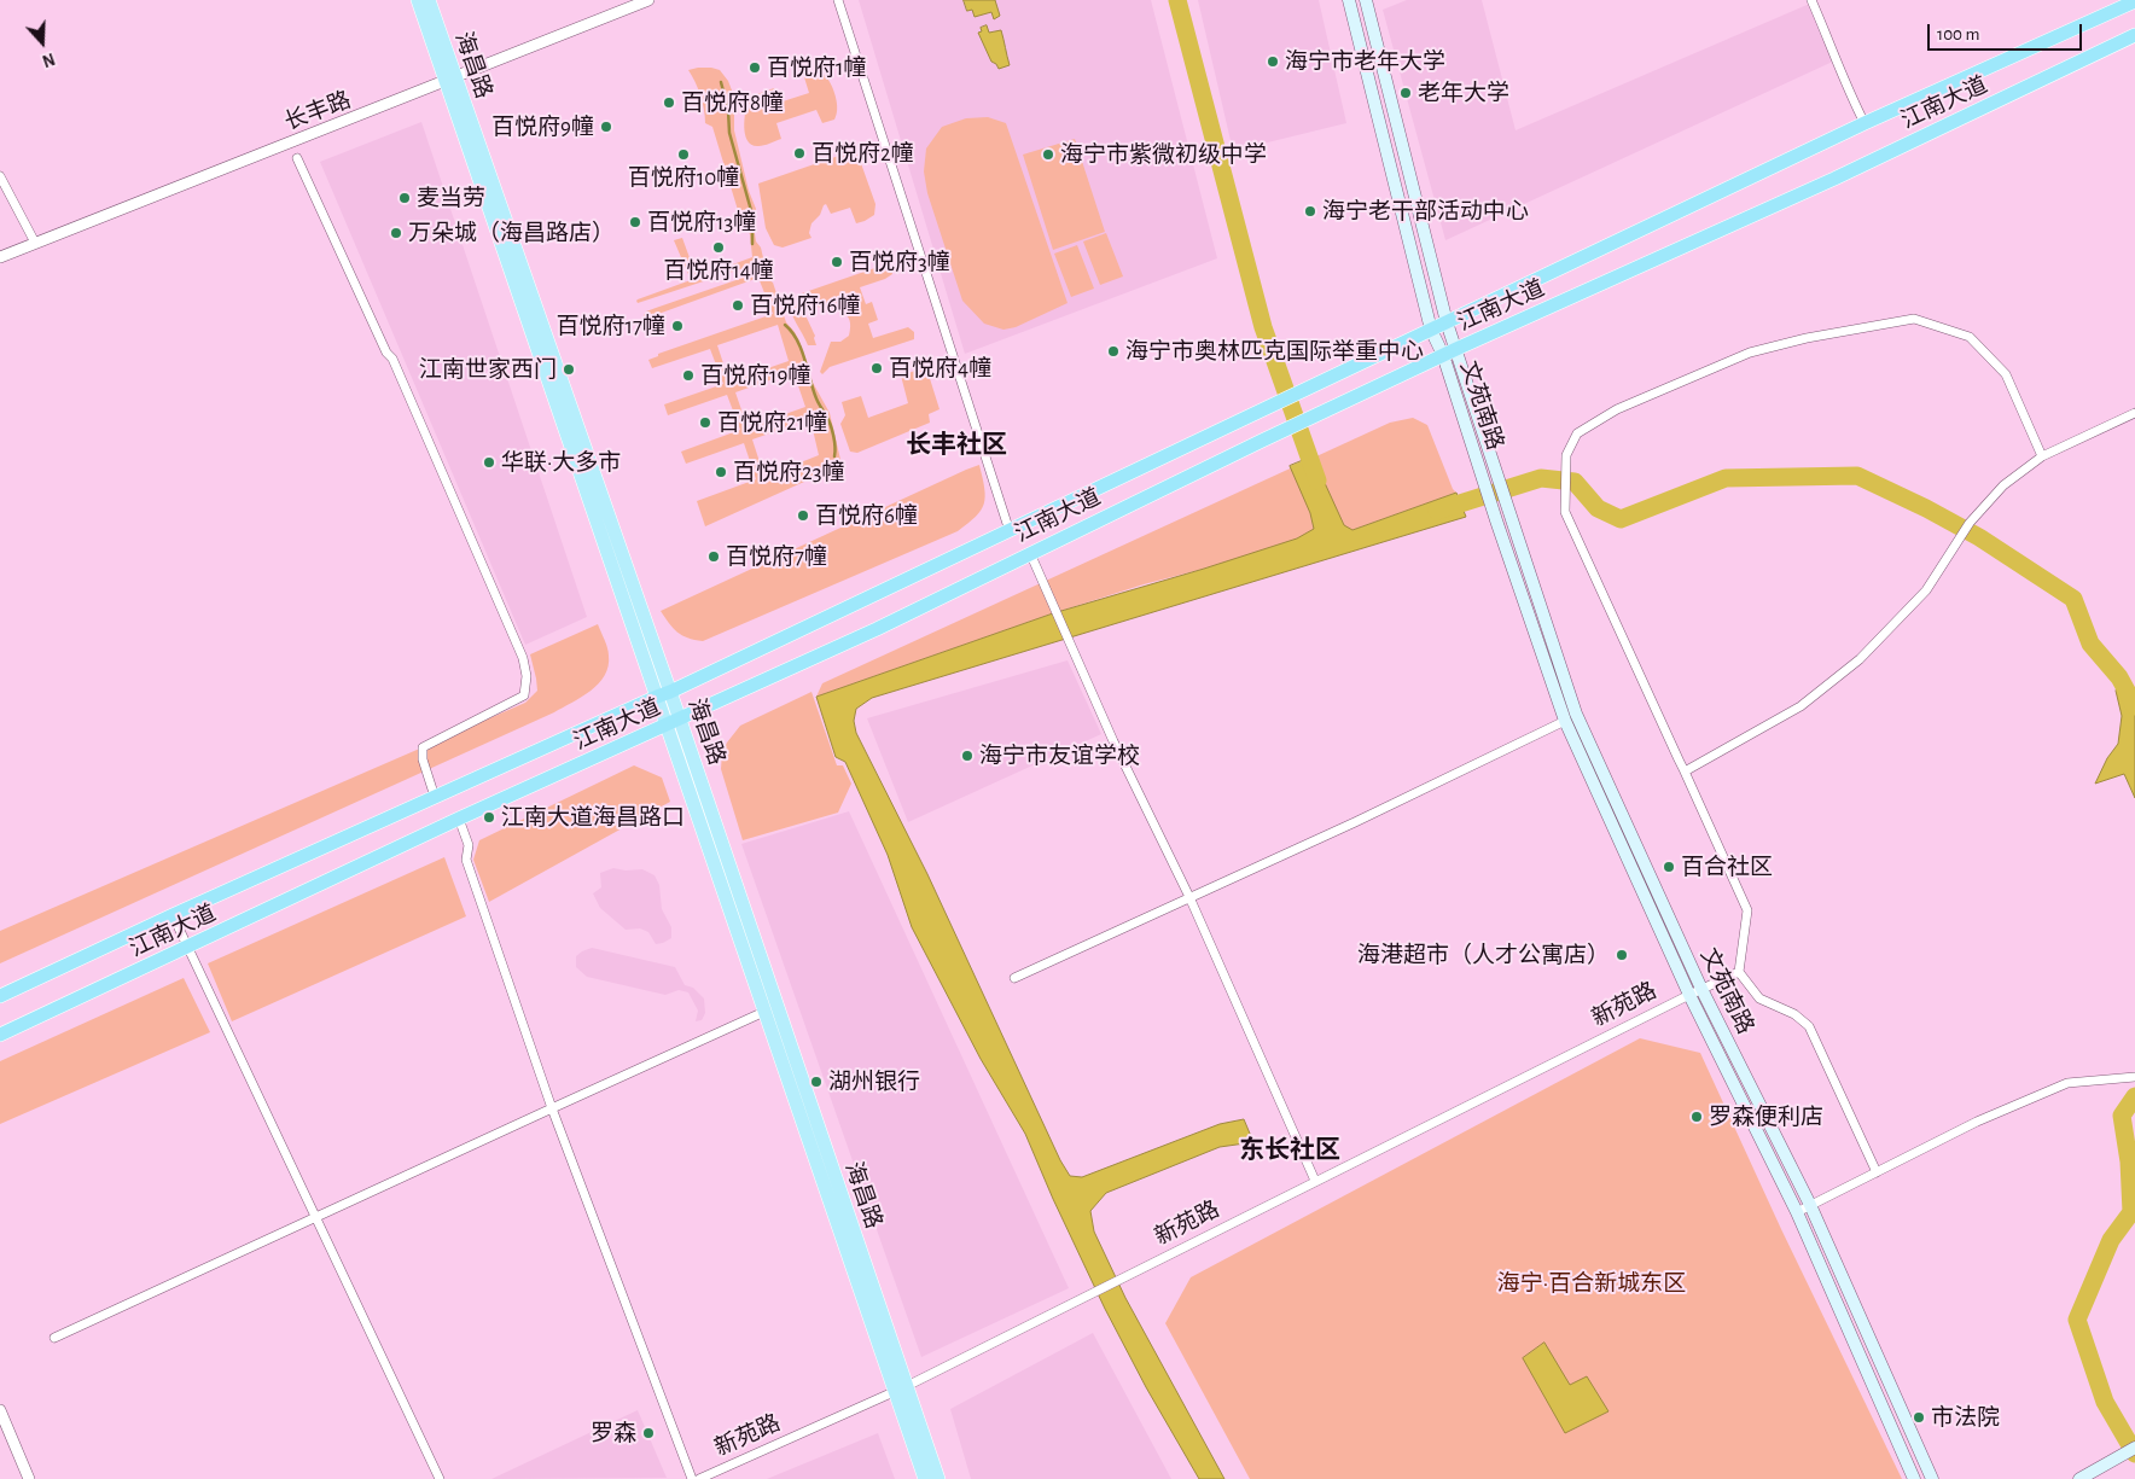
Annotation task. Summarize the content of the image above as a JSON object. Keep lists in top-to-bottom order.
{
  "streets": {
    "highway": ["江南大道"],
    "main road": ["海昌路", "文苑南路"],
    "street": ["长丰路", "新苑路"]
  },
  "crossings": [
    ["海昌路", "江南大道"],
    ["海昌路", "长丰路"],
    ["海昌路", "新苑路"],
    ["江南大道", "文苑南路"],
    ["文苑南路", "新苑路"]
  ],
  "districts": ["长丰社区", "东长社区"],
  "parks": ["海宁·百合新城东区"],
  "places": [
    "海宁市老年大学",
    "百悦府1幢",
    "老年大学",
    "百悦府8幢",
    "百悦府9幢",
    "百悦府2幢",
    "百悦府10幢",
    "海宁市紫微初级中学",
    "麦当劳",
    "海宁老干部活动中心",
    "百悦府13幢",
    "万朵城（海昌路店）",
    "百悦府14幢",
    "百悦府3幢",
    "百悦府16幢",
    "百悦府17幢",
    "海宁市奥林匹克国际举重中心",
    "百悦府4幢",
    "江南世家西门",
    "百悦府19幢",
    "百悦府21幢",
    "华联·大多市",
    "百悦府23幢",
    "百悦府6幢",
    "百悦府7幢",
    "海宁市友谊学校",
    "江南大道海昌路口",
    "百合社区",
    "海港超市（人才公寓店）",
    "湖州银行",
    "罗森便利店",
    "市法院",
    "罗森"
  ],
  "scale_bar": "100 m",
  "north": "bottom"
}
